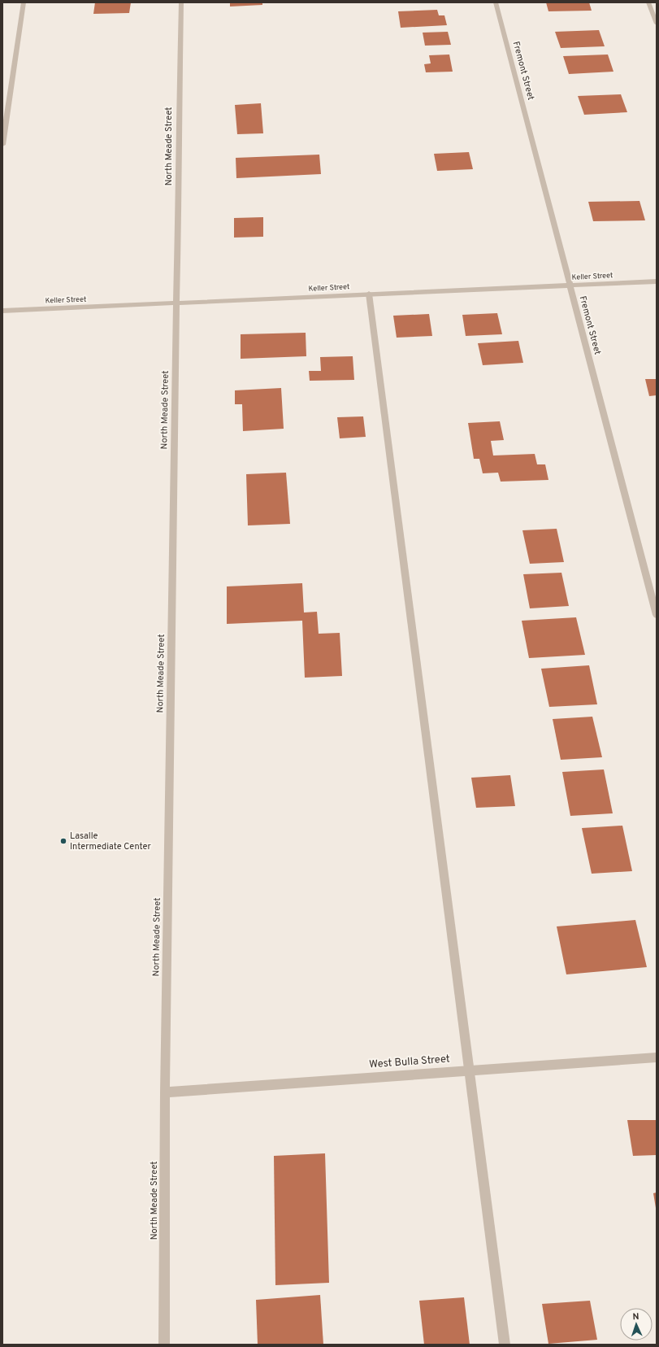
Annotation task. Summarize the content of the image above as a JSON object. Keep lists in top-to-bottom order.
{
  "streets": {
    "street": [
      "Fremont Street",
      "North Meade Street",
      "Keller Street",
      "West Bulla Street"
    ]
  },
  "crossings": [
    ["Fremont Street", "Keller Street"],
    ["North Meade Street", "Keller Street"],
    ["North Meade Street", "West Bulla Street"]
  ],
  "places": ["Lasalle Intermediate Center"],
  "north": "top"
}
